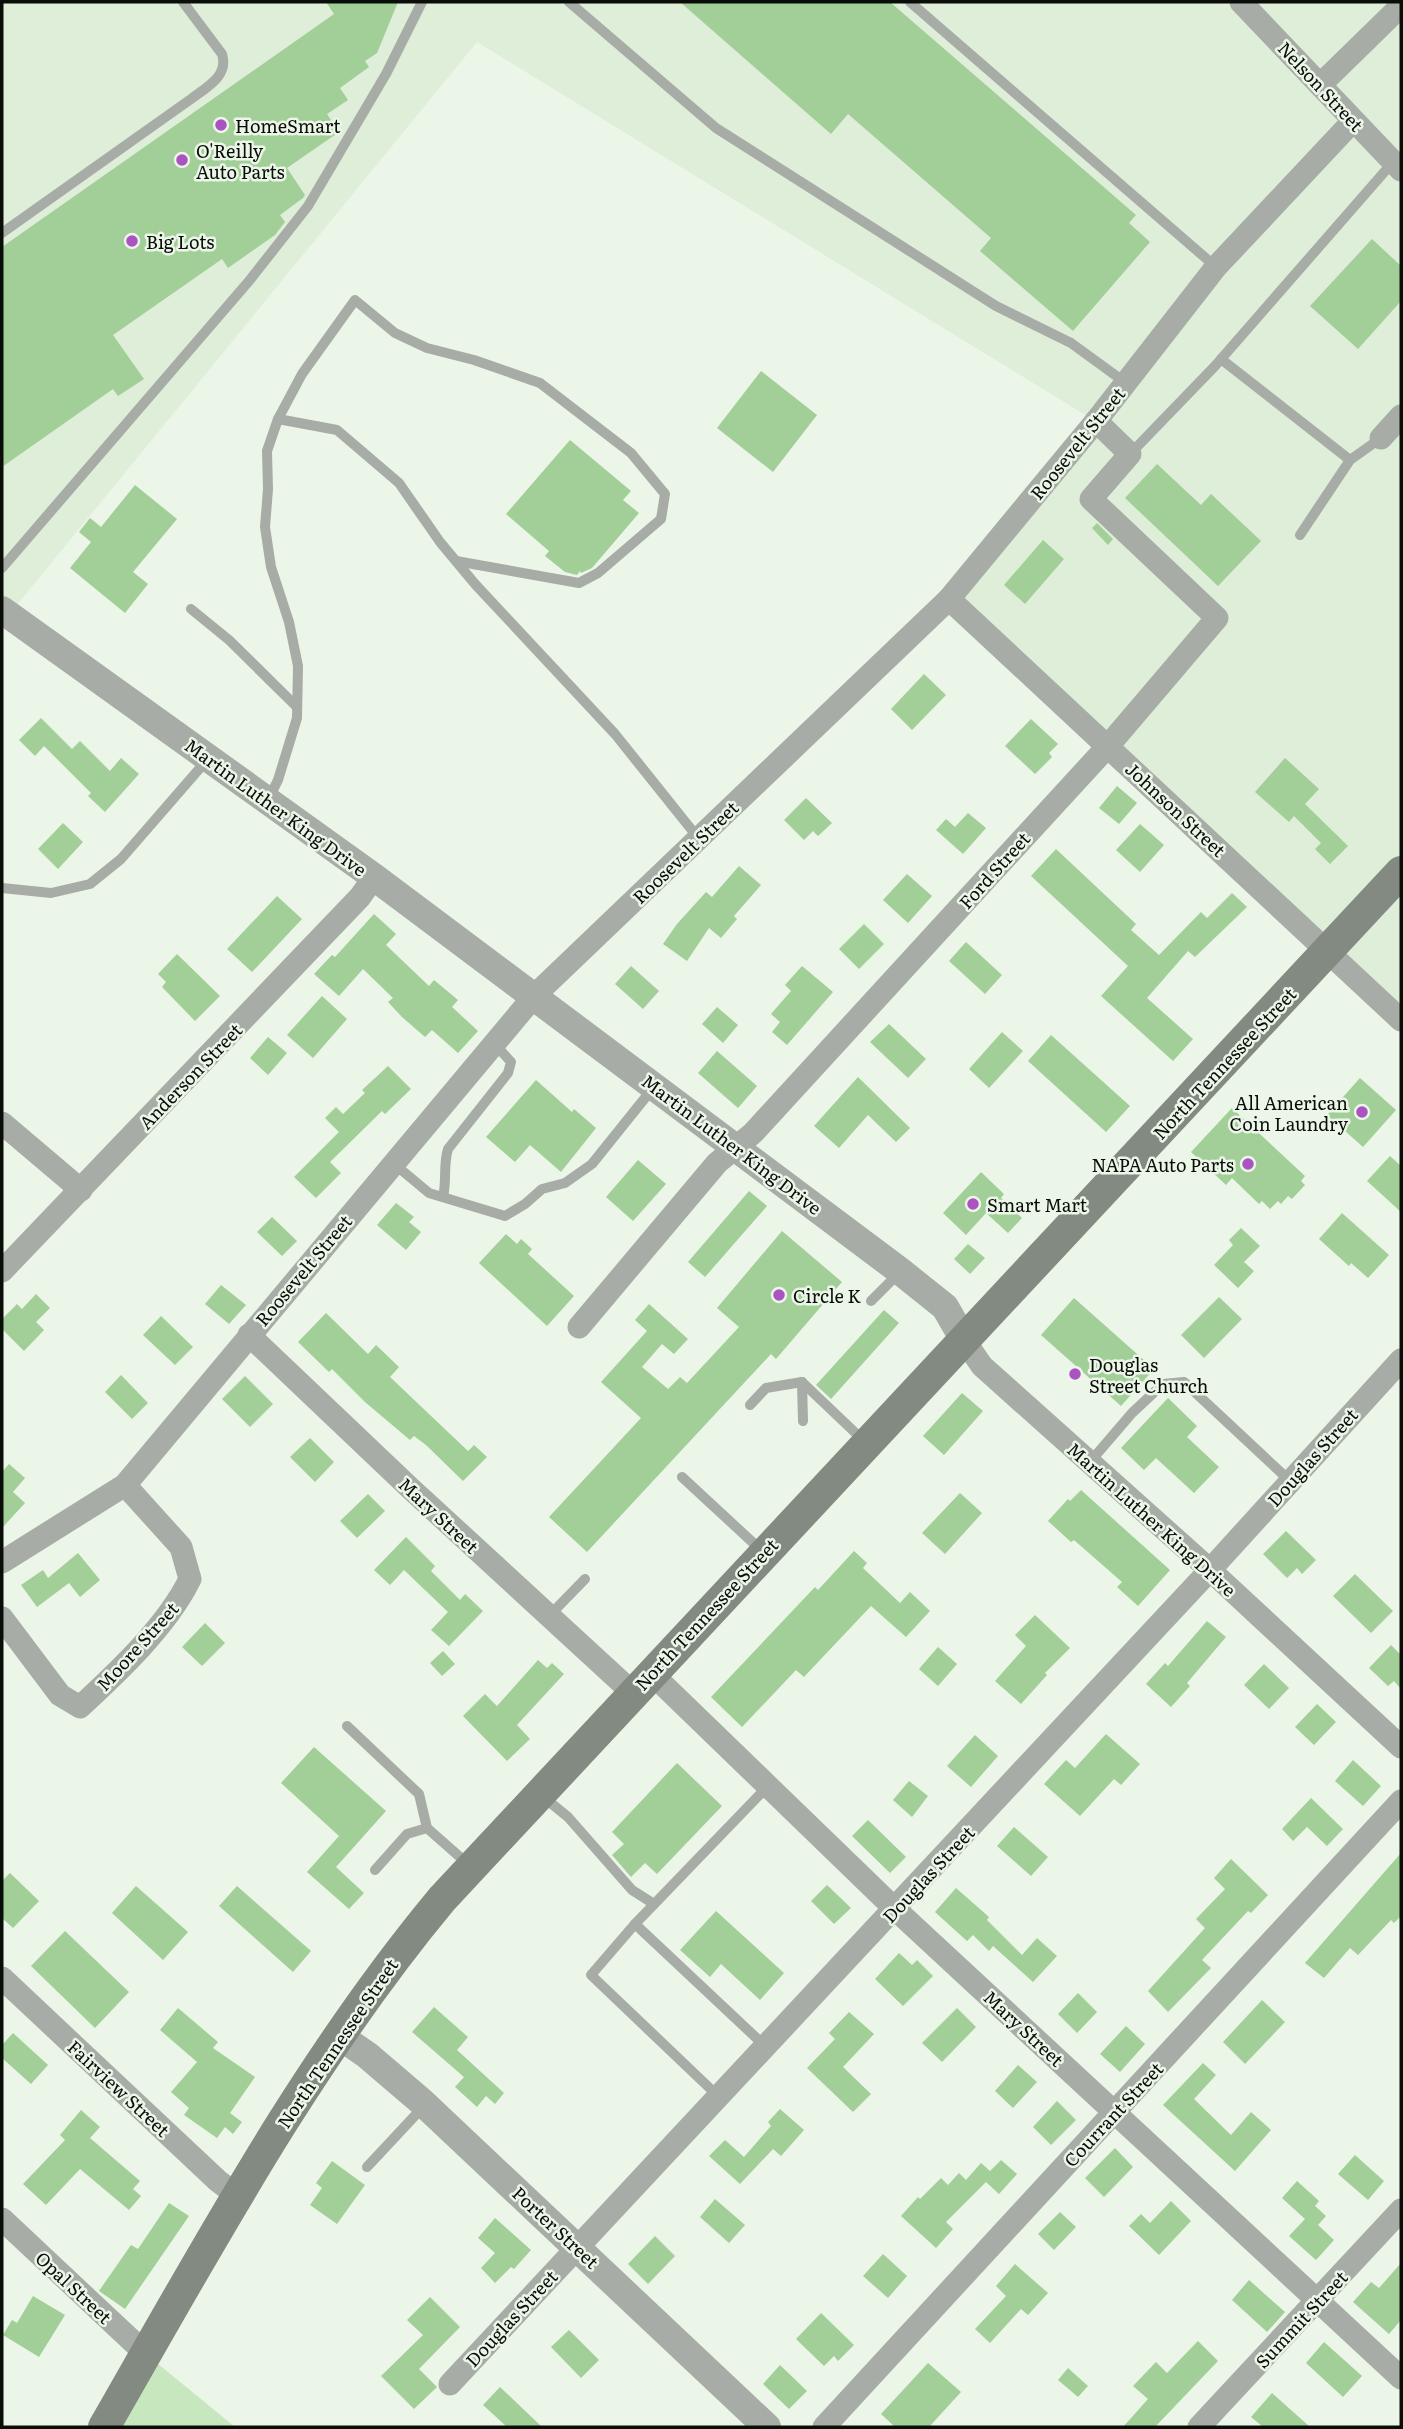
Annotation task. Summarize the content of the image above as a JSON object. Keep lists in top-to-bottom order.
{
  "streets": {
    "main road": ["North Tennessee Street"],
    "street": [
      "Nelson Street",
      "Roosevelt Street",
      "Martin Luther King Drive",
      "Johnson Street",
      "Ford Street",
      "Anderson Street",
      "Douglas Street",
      "Mary Street",
      "Moore Street",
      "Fairview Street",
      "Courrant Street",
      "Porter Street",
      "Opal Street",
      "Summit Street"
    ]
  },
  "crossings": [
    ["Nelson Street", "Roosevelt Street"],
    ["Roosevelt Street", "Martin Luther King Drive"],
    ["Roosevelt Street", "Johnson Street"],
    ["Roosevelt Street", "Mary Street"],
    ["Roosevelt Street", "Moore Street"],
    ["Martin Luther King Drive", "Ford Street"],
    ["Martin Luther King Drive", "North Tennessee Street"],
    ["Martin Luther King Drive", "Anderson Street"],
    ["Martin Luther King Drive", "Douglas Street"],
    ["Johnson Street", "Ford Street"],
    ["Johnson Street", "North Tennessee Street"],
    ["North Tennessee Street", "Mary Street"],
    ["North Tennessee Street", "Fairview Street"],
    ["North Tennessee Street", "Porter Street"],
    ["North Tennessee Street", "Opal Street"],
    ["Douglas Street", "Mary Street"],
    ["Douglas Street", "Porter Street"],
    ["Mary Street", "Courrant Street"],
    ["Mary Street", "Summit Street"]
  ],
  "places": [
    "HomeSmart",
    "O'Reilly Auto Parts",
    "Big Lots",
    "All American Coin Laundry",
    "NAPA Auto Parts",
    "Smart Mart",
    "Circle K",
    "Douglas Street Church"
  ]
}
